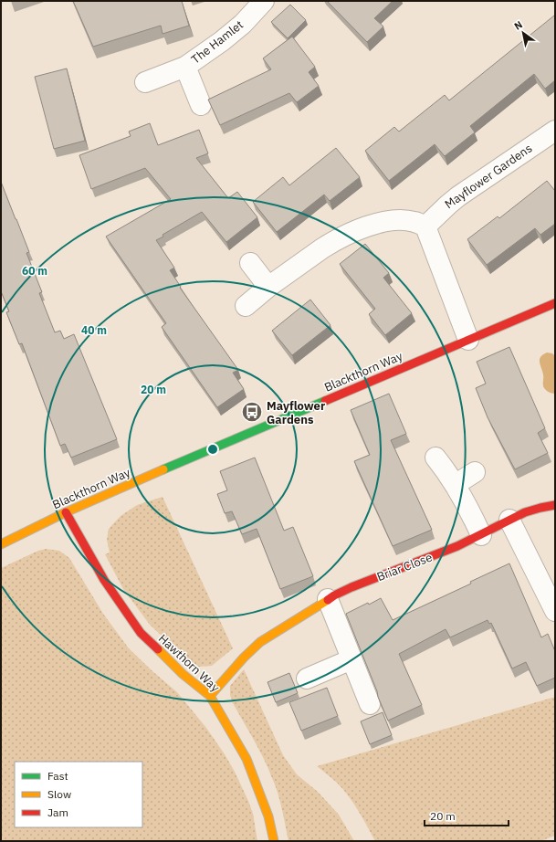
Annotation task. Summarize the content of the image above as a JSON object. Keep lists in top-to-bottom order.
{
  "streets": {
    "street": [
      "The Hamlet",
      "Mayflower Gardens",
      "Blackthorn Way",
      "Briar Close",
      "Hawthorn Way"
    ]
  },
  "crossings": [
    ["Blackthorn Way", "Hawthorn Way"],
    ["Briar Close", "Hawthorn Way"]
  ],
  "places": {
    "bus stop": ["Mayflower Gardens"]
  },
  "legend": ["Fast", "Slow", "Jam"],
  "scale_bar": "20 m",
  "north": "top left",
  "rings": ["60 m", "40 m", "20 m"]
}
